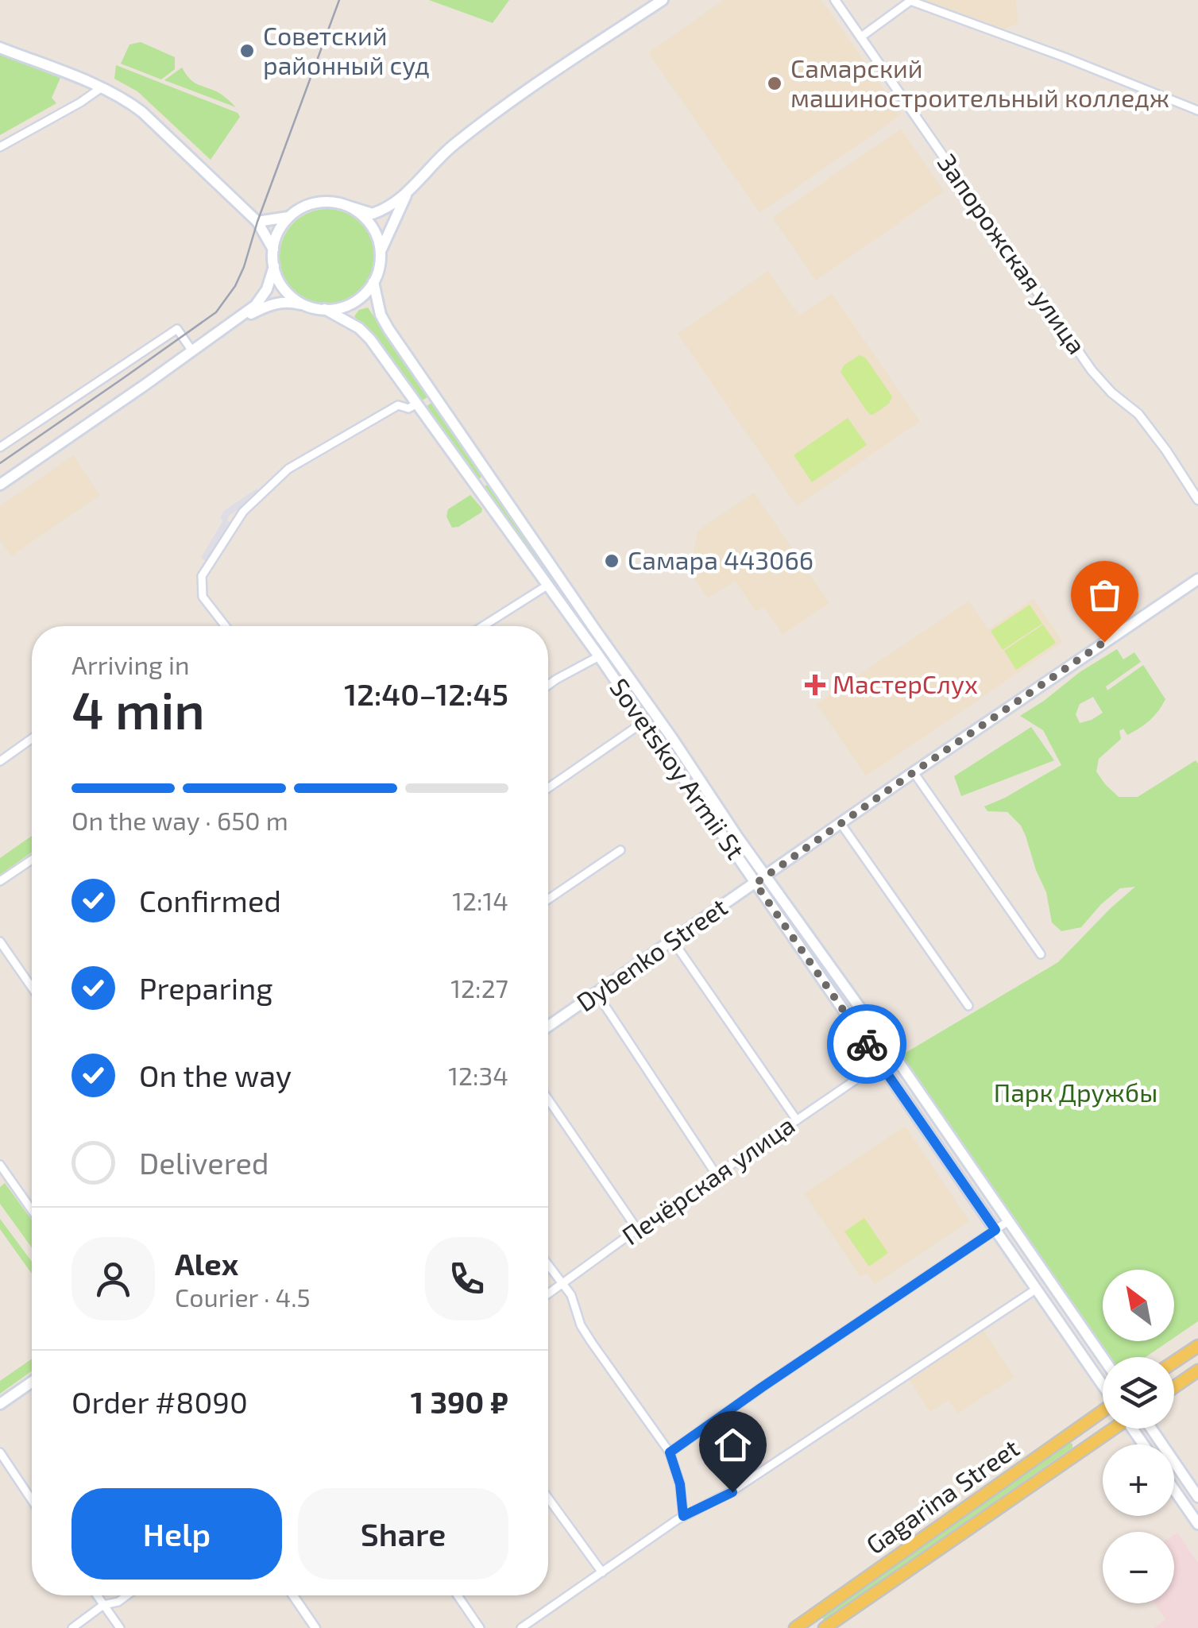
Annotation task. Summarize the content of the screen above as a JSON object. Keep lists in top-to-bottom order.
{
  "streets": {
    "main road": ["Sovetskoy Armii St", "Dybenko Street", "Gagarina Street"],
    "street": ["Запорожская улица", "Печёрская улица"]
  },
  "crossings": [
    ["Sovetskoy Armii St", "Dybenko Street"],
    ["Sovetskoy Armii St", "Печёрская улица"]
  ],
  "parks": ["Парк Дружбы"],
  "places": {
    "other": ["Советский районный суд", "Самарский машиностроительный колледж", "Самара 443066"],
    "health": ["МастерСлух"]
  },
  "north": "top left",
  "page": {
    "heading": ["4 min", "Arriving in", "12:40–12:45"],
    "panel": [
      "Alex",
      "Courier · 4.5",
      "Order #8090",
      "1 390 ₽"
    ],
    "bar": "On the way · 650 m",
    "list": [
      ["Confirmed", "12:14"],
      ["Preparing", "12:27"],
      ["On the way", "12:34"],
      "Delivered"
    ],
    "map_buttons": ["+", "−"],
    "buttons": ["Help", "Share"]
  }
}
